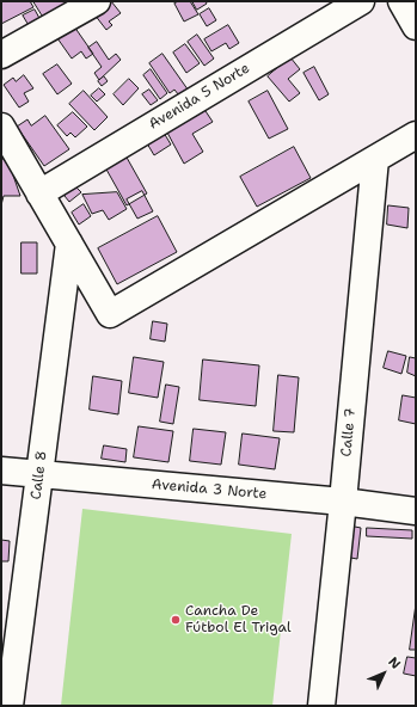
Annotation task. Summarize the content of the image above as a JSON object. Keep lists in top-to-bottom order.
{
  "streets": {
    "street": [
      "Avenida 5 Norte",
      "Calle 7",
      "Calle 8",
      "Avenida 3 Norte"
    ]
  },
  "crossings": [
    ["Calle 7", "Avenida 3 Norte"],
    ["Calle 8", "Avenida 3 Norte"]
  ],
  "places": ["Cancha De Fútbol El Trigal"],
  "north": "top right"
}
